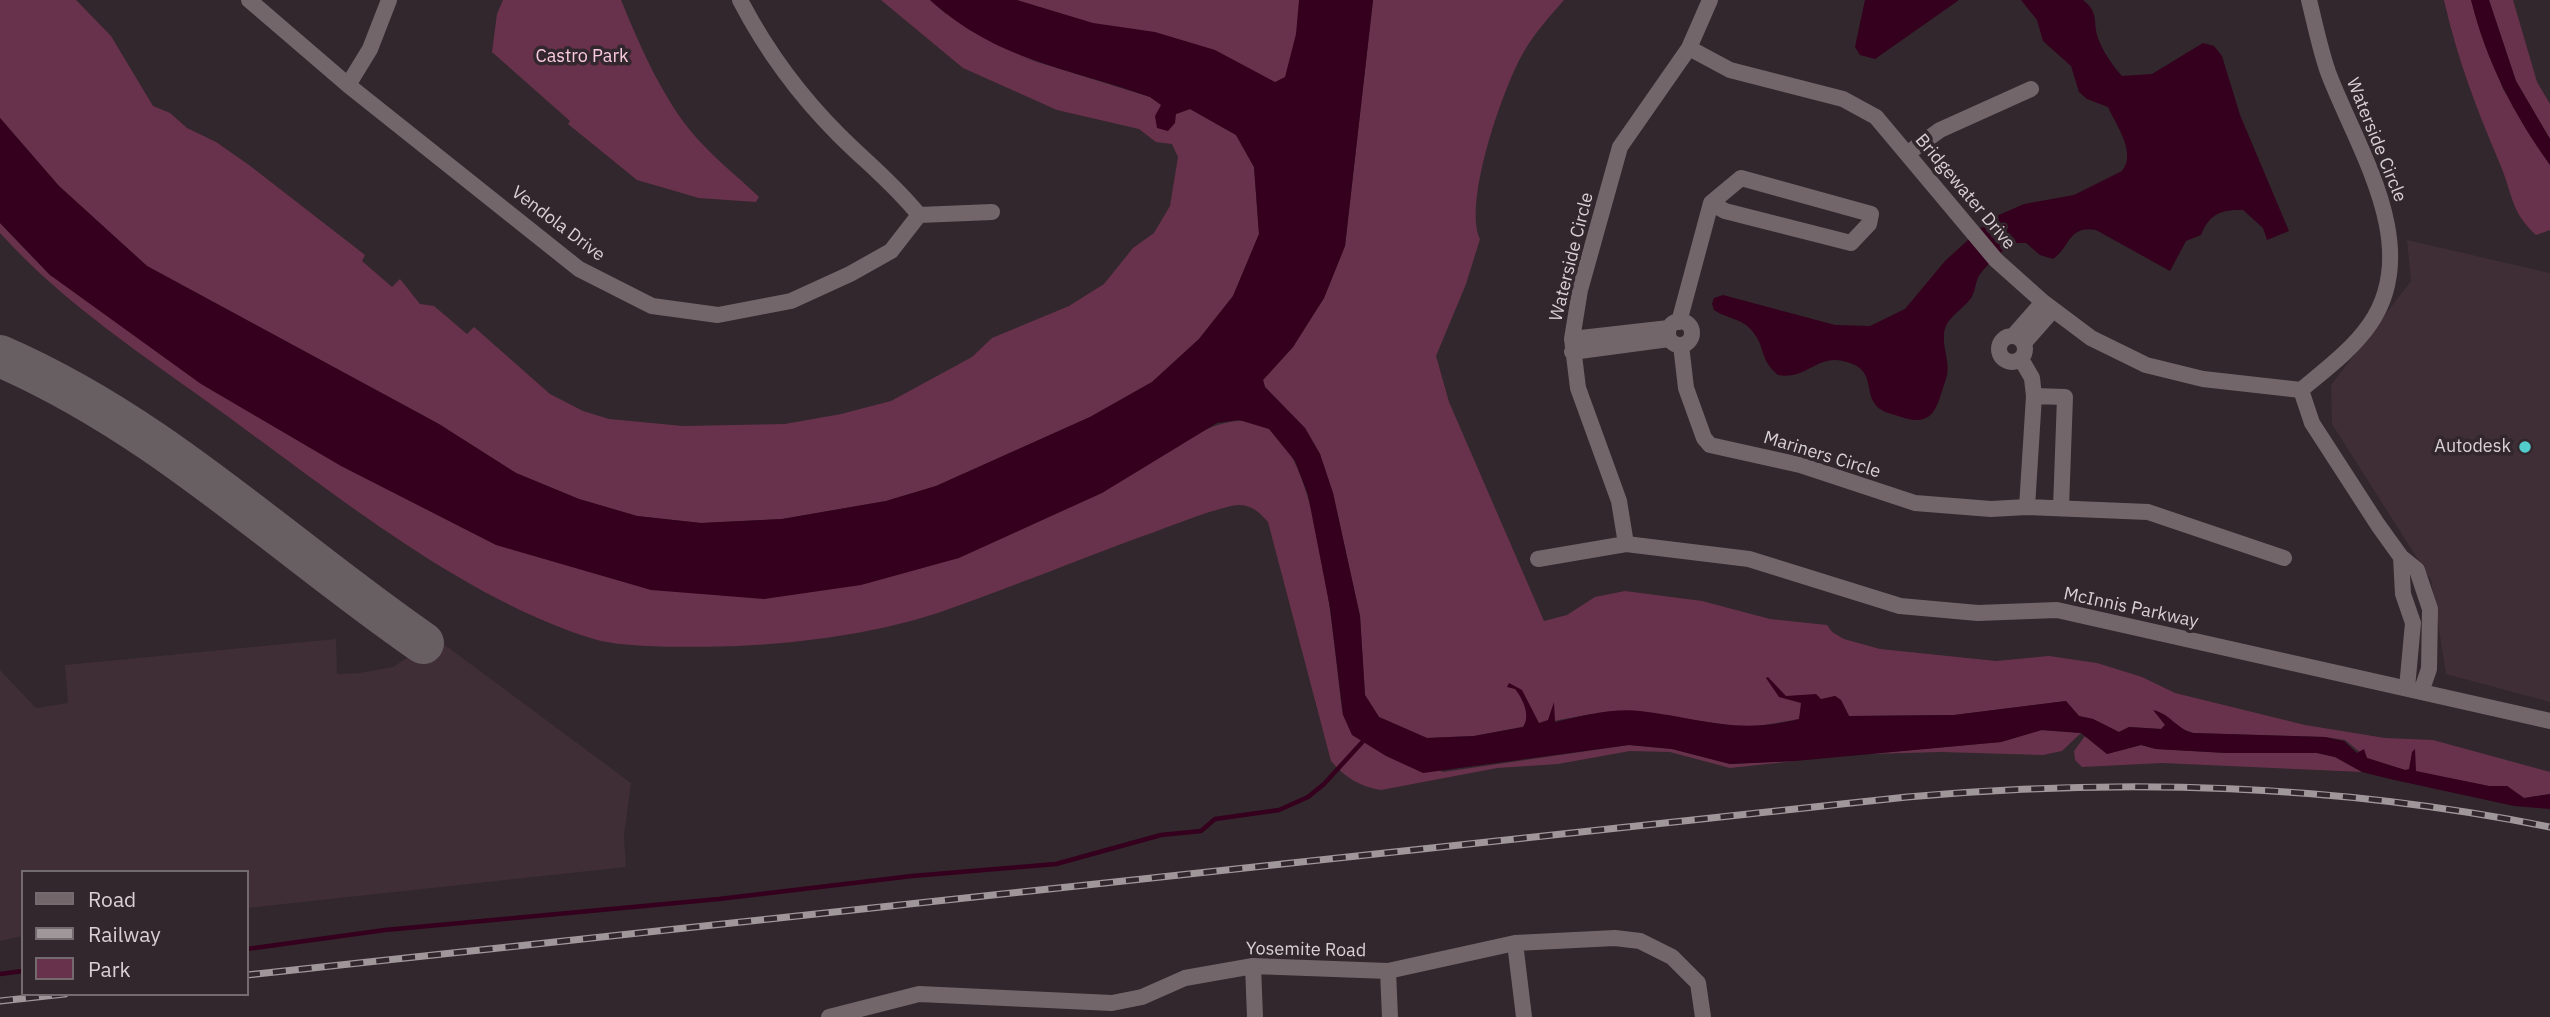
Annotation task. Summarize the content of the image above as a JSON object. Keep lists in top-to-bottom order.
{
  "streets": {
    "street": [
      "Waterside Circle",
      "Bridgewater Drive",
      "Vendola Drive",
      "Mariners Circle",
      "McInnis Parkway",
      "Yosemite Road"
    ]
  },
  "crossings": [
    ["Waterside Circle", "Bridgewater Drive"],
    ["Waterside Circle", "McInnis Parkway"]
  ],
  "parks": ["Castro Park"],
  "places": ["Autodesk"],
  "legend": ["Road", "Railway", "Park"]
}
